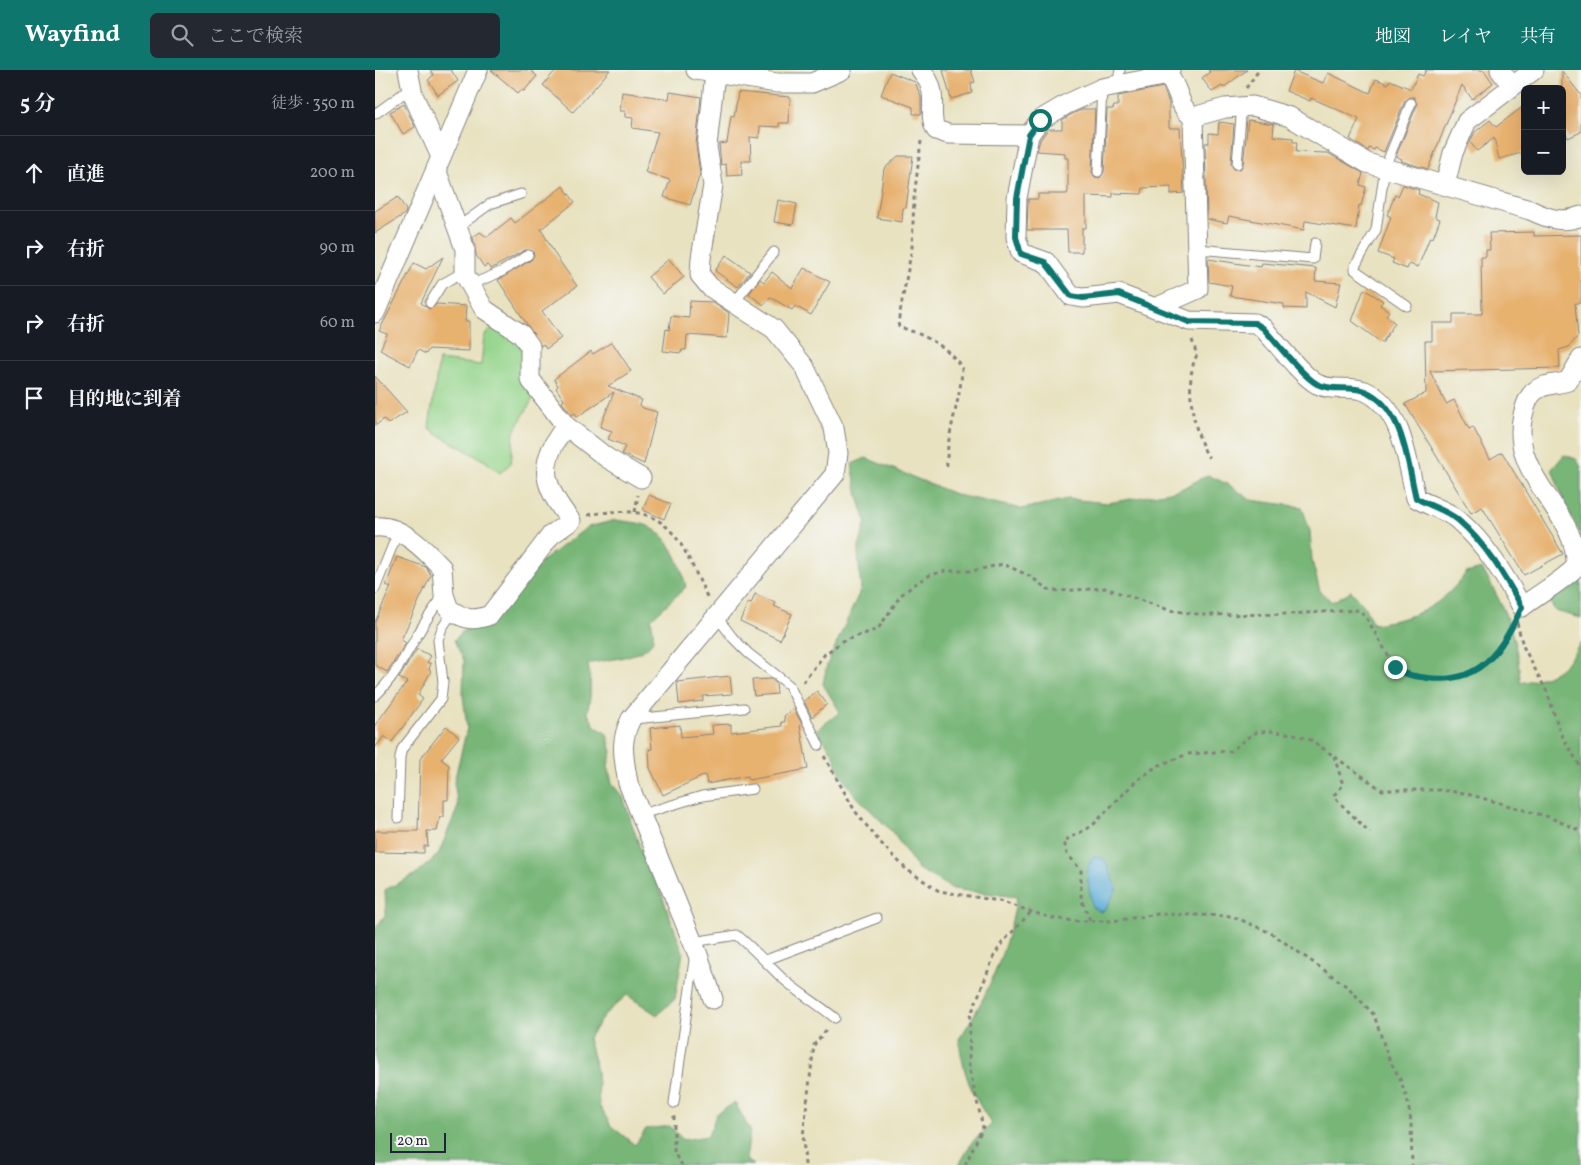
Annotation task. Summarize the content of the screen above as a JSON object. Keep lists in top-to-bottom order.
{
  "scale_bar": "20 m",
  "page": {
    "header": "Wayfind",
    "search": "ここで検索",
    "nav": ["地図", "レイヤ", "共有"],
    "heading": ["5 分", "徒歩 · 350 m"],
    "map_buttons": ["+", "−"],
    "list": [
      ["直進", "200 m"],
      ["右折", "90 m"],
      ["右折", "60 m"],
      "目的地に到着"
    ],
    "scale": "20 m"
  }
}
